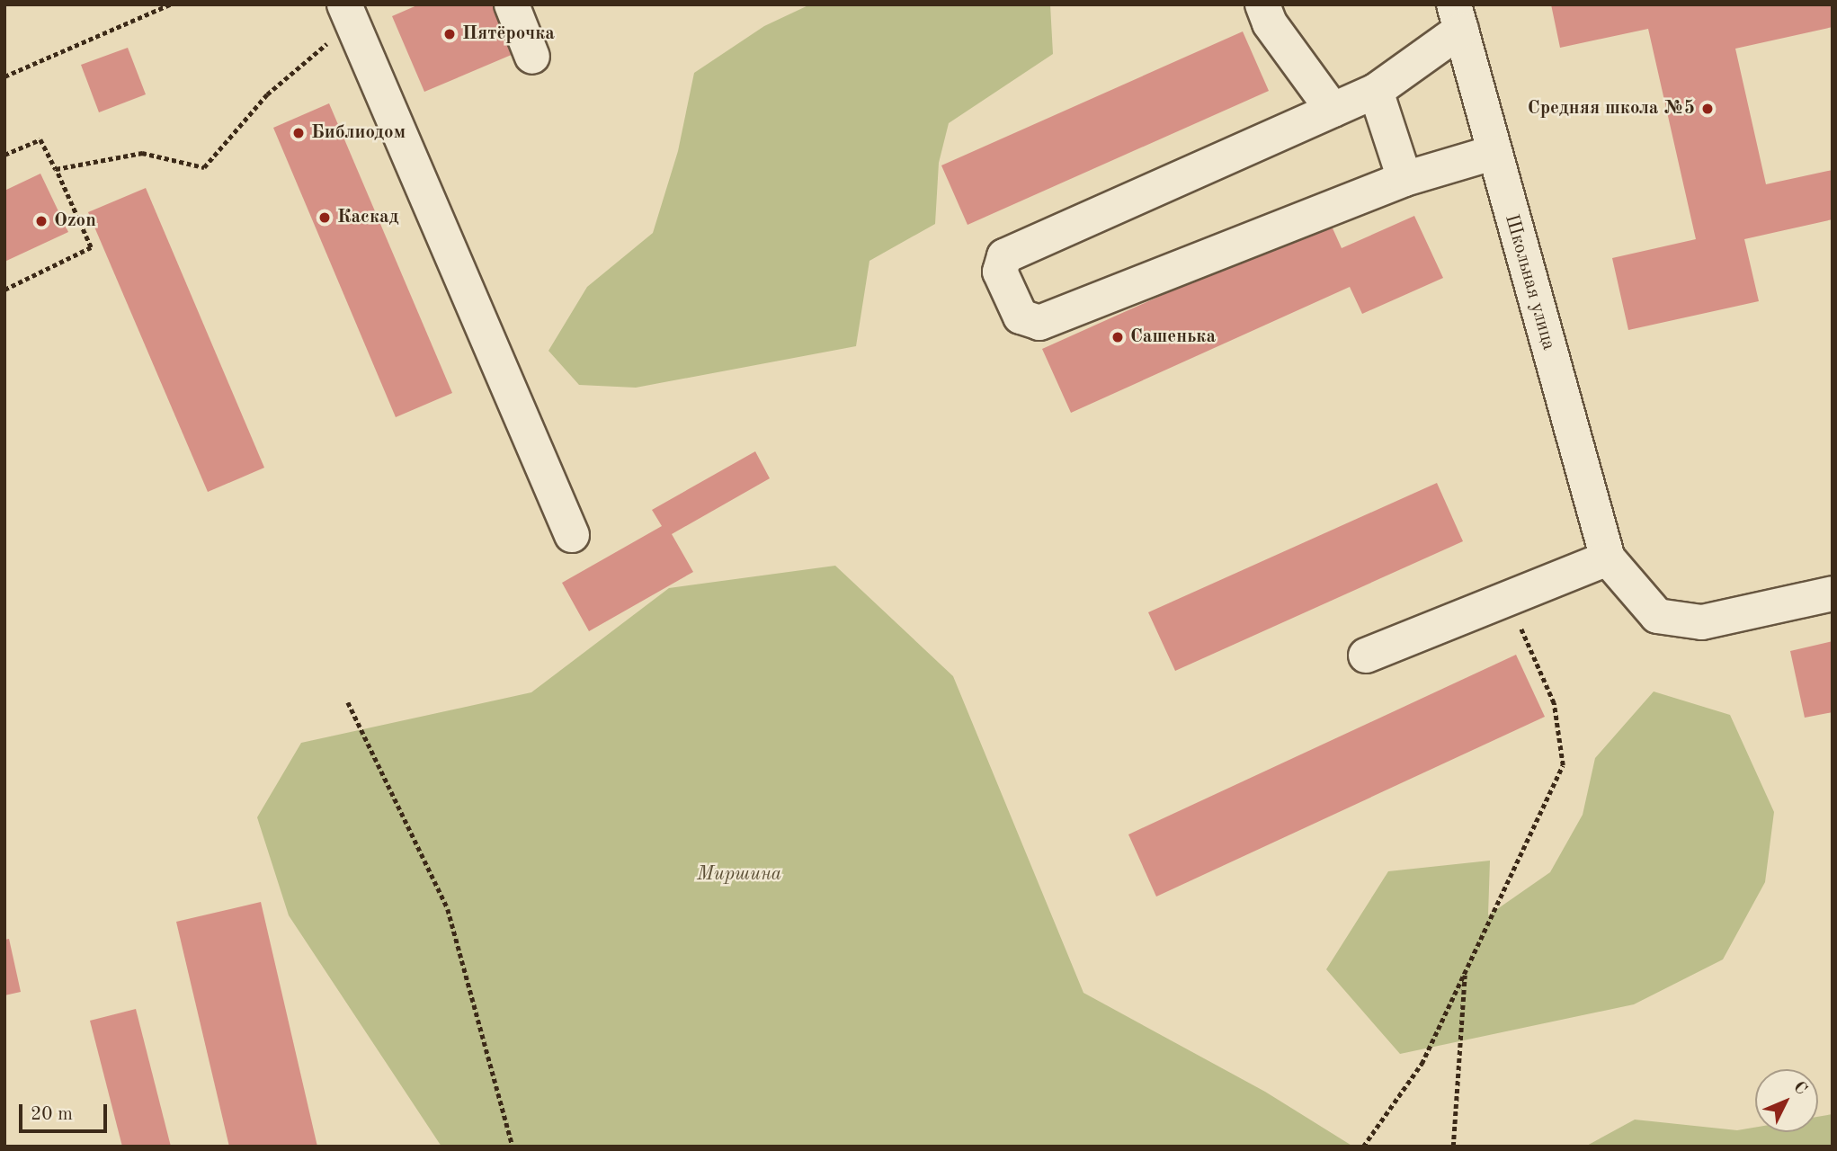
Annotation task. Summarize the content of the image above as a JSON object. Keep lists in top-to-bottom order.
{
  "streets": {
    "street": ["Школьная улица"]
  },
  "parks": ["Миршина"],
  "places": [
    "Пятёрочка",
    "Средняя школа №5",
    "Библиодом",
    "Каскад",
    "Ozon",
    "Сашенька"
  ],
  "scale_bar": "20 m",
  "north": "top right"
}
